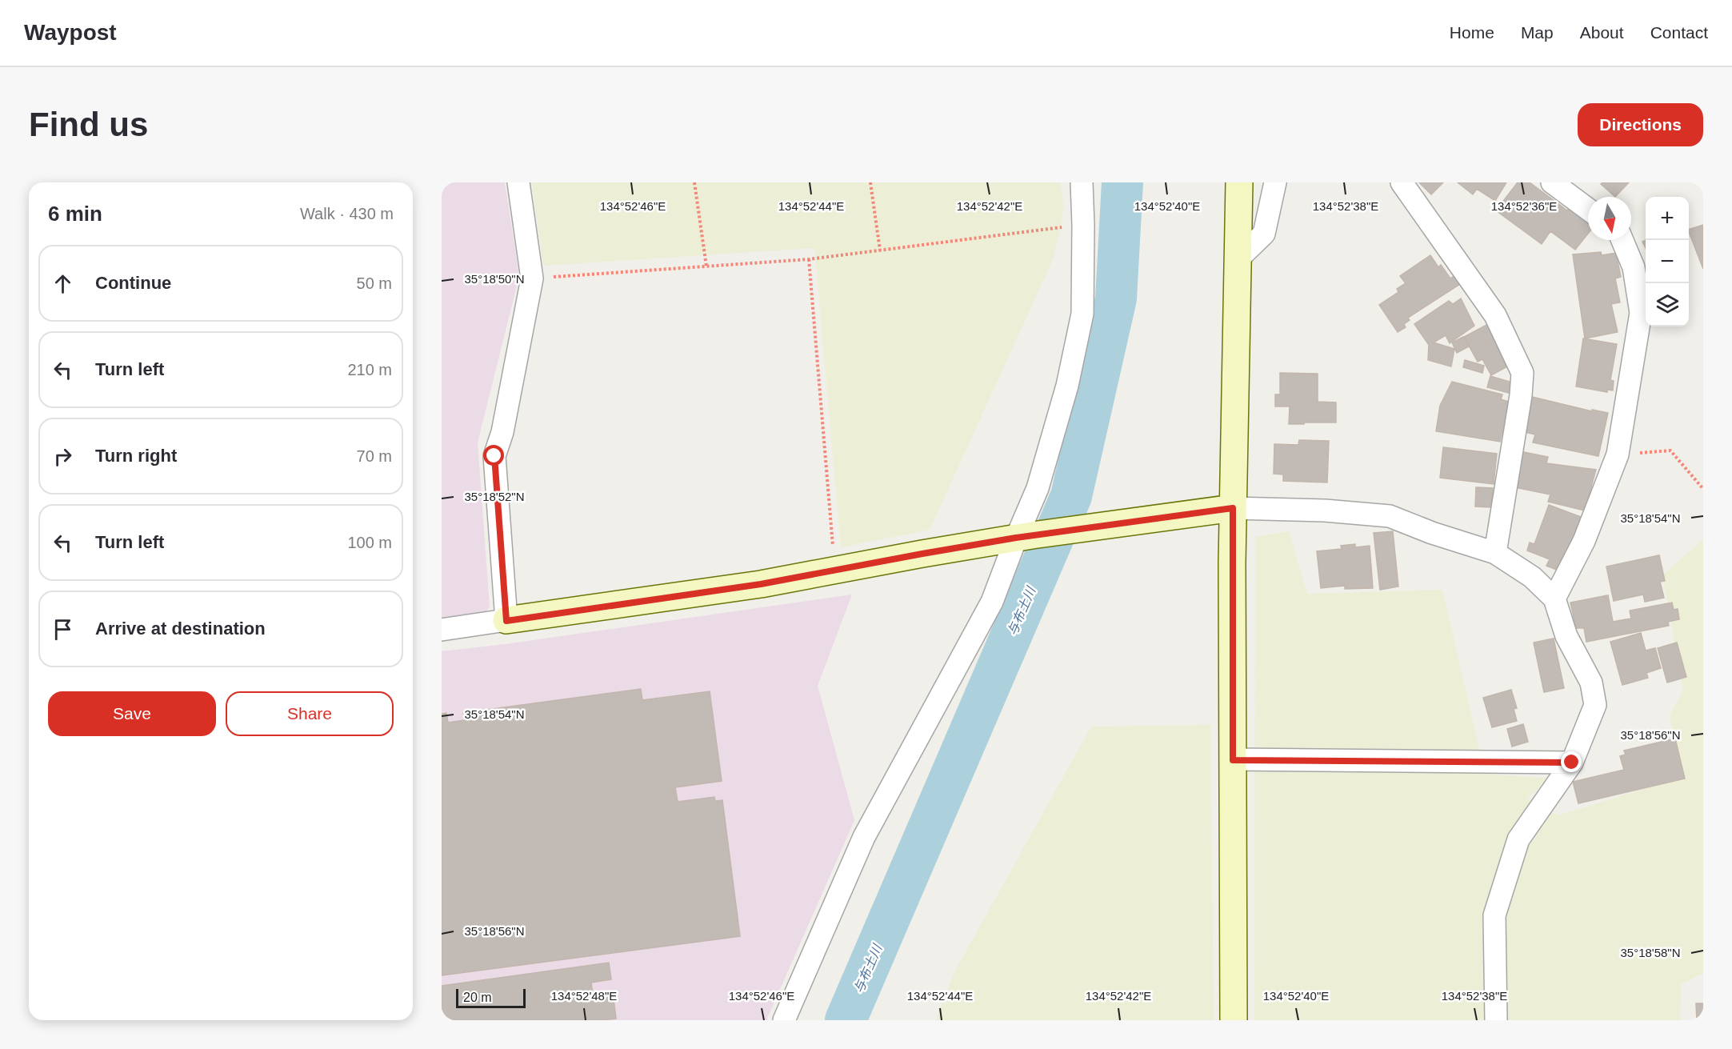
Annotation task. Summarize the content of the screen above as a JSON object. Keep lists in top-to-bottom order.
{
  "water": ["与布土川"],
  "scale_bar": "20 m",
  "north": "bottom",
  "page": {
    "header": "Waypost",
    "nav": [
      "Home",
      "Map",
      "About",
      "Contact"
    ],
    "buttons": [
      "Directions",
      ["Save", "Share"]
    ],
    "title": "Find us",
    "heading": ["6 min", "Walk · 430 m"],
    "map_buttons": ["+", "−"],
    "list": [
      ["Continue", "50 m"],
      ["Turn left", "210 m"],
      ["Turn right", "70 m"],
      ["Turn left", "100 m"],
      "Arrive at destination"
    ],
    "scale": "20 m"
  },
  "coordinates": [
    "134°52'46\"E",
    "134°52'44\"E",
    "134°52'42\"E",
    "134°52'40\"E",
    "134°52'38\"E",
    "134°52'36\"E",
    "35°18'50\"N",
    "35°18'52\"N",
    "35°18'54\"N",
    "35°18'56\"N",
    "35°18'58\"N",
    "134°52'48\"E"
  ]
}
